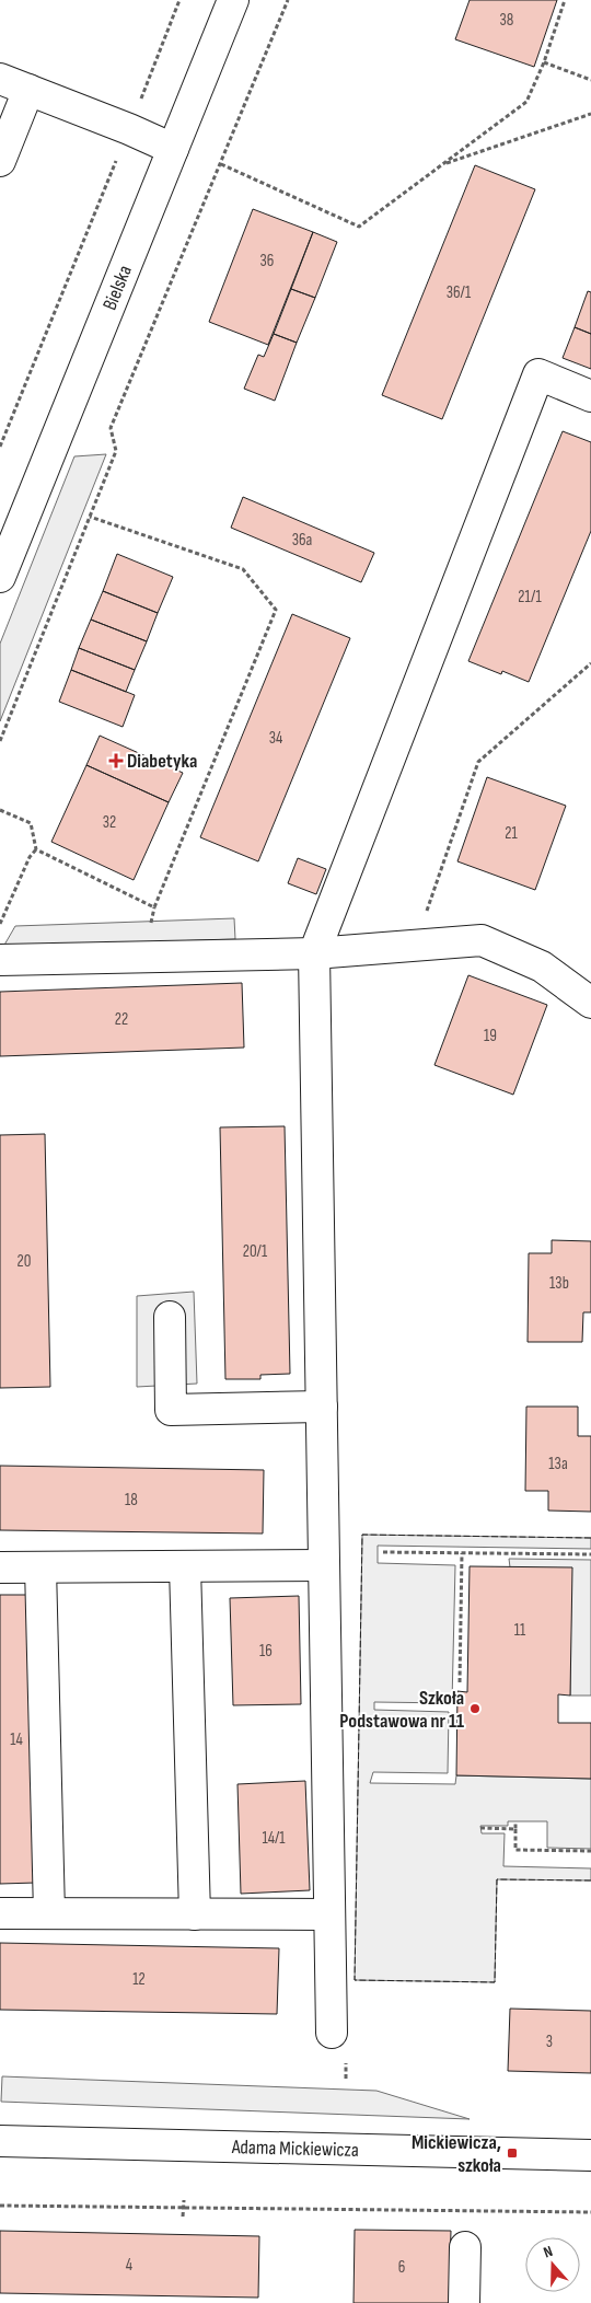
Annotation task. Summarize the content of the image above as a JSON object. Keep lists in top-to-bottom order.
{
  "streets": {
    "street": ["Bielska", "Adama Mickiewicza"]
  },
  "places": {
    "health": ["Diabetyka"],
    "other": ["Szkoła Podstawowa nr 11"],
    "transit": ["Mickiewicza, szkoła"]
  },
  "house_numbers": [
    "38",
    "36",
    "36/1",
    "36a",
    "21/1",
    "34",
    "32",
    "21",
    "22",
    "19",
    "20/1",
    "20",
    "13b",
    "13a",
    "18",
    "11",
    "16",
    "14",
    "14/1",
    "12",
    "3",
    "4",
    "6"
  ],
  "north": "top"
}
